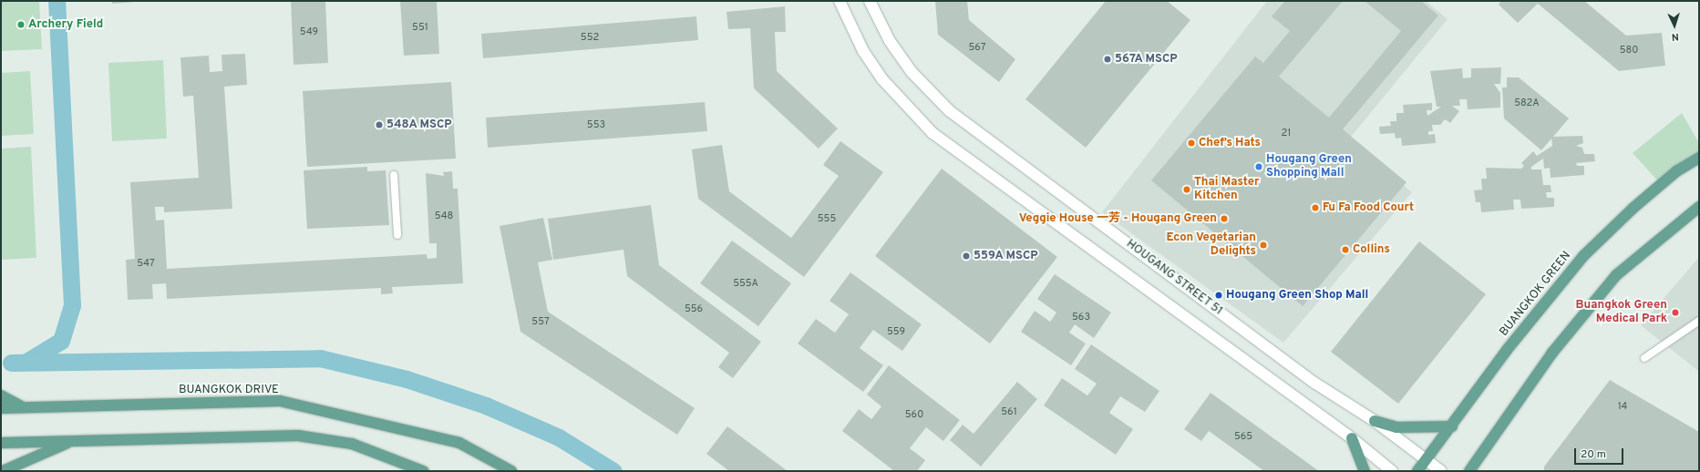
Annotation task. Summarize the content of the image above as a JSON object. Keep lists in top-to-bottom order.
{
  "streets": {
    "main road": ["BUANGKOK GREEN", "BUANGKOK DRIVE"],
    "street": ["HOUGANG STREET 51"]
  },
  "crossings": [
    ["HOUGANG STREET 51", "BUANGKOK GREEN"]
  ],
  "places": [
    "Archery Field",
    "567A MSCP",
    "548A MSCP",
    "Chef’s Hats",
    "Hougang Green Shopping Mall",
    "Thai Master Kitchen",
    "Fu Fa Food Court",
    "Veggie House 一芳 - Hougang Green",
    "Econ Vegetarian Delights",
    "Collins",
    "559A MSCP",
    "Hougang Green Shop Mall",
    "Buangkok Green Medical Park"
  ],
  "house_numbers": [
    "551",
    "549",
    "552",
    "567",
    "580",
    "582A",
    "553",
    "21",
    "548",
    "555",
    "547",
    "555A",
    "556",
    "563",
    "557",
    "559",
    "14",
    "561",
    "560",
    "565"
  ],
  "scale_bar": "20 m",
  "north": "bottom"
}
